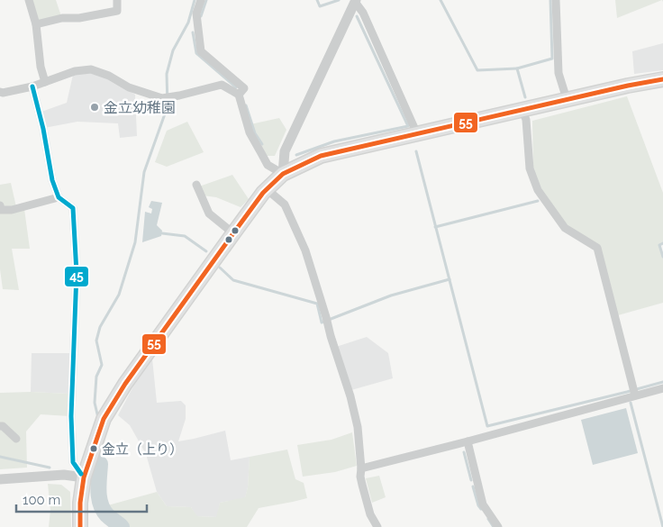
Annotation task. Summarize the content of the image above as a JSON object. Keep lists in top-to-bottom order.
{
  "places": ["金立幼稚園", "金立（上り）"],
  "lines": ["transit line 55", "transit line 45"],
  "scale_bar": "100 m"
}
